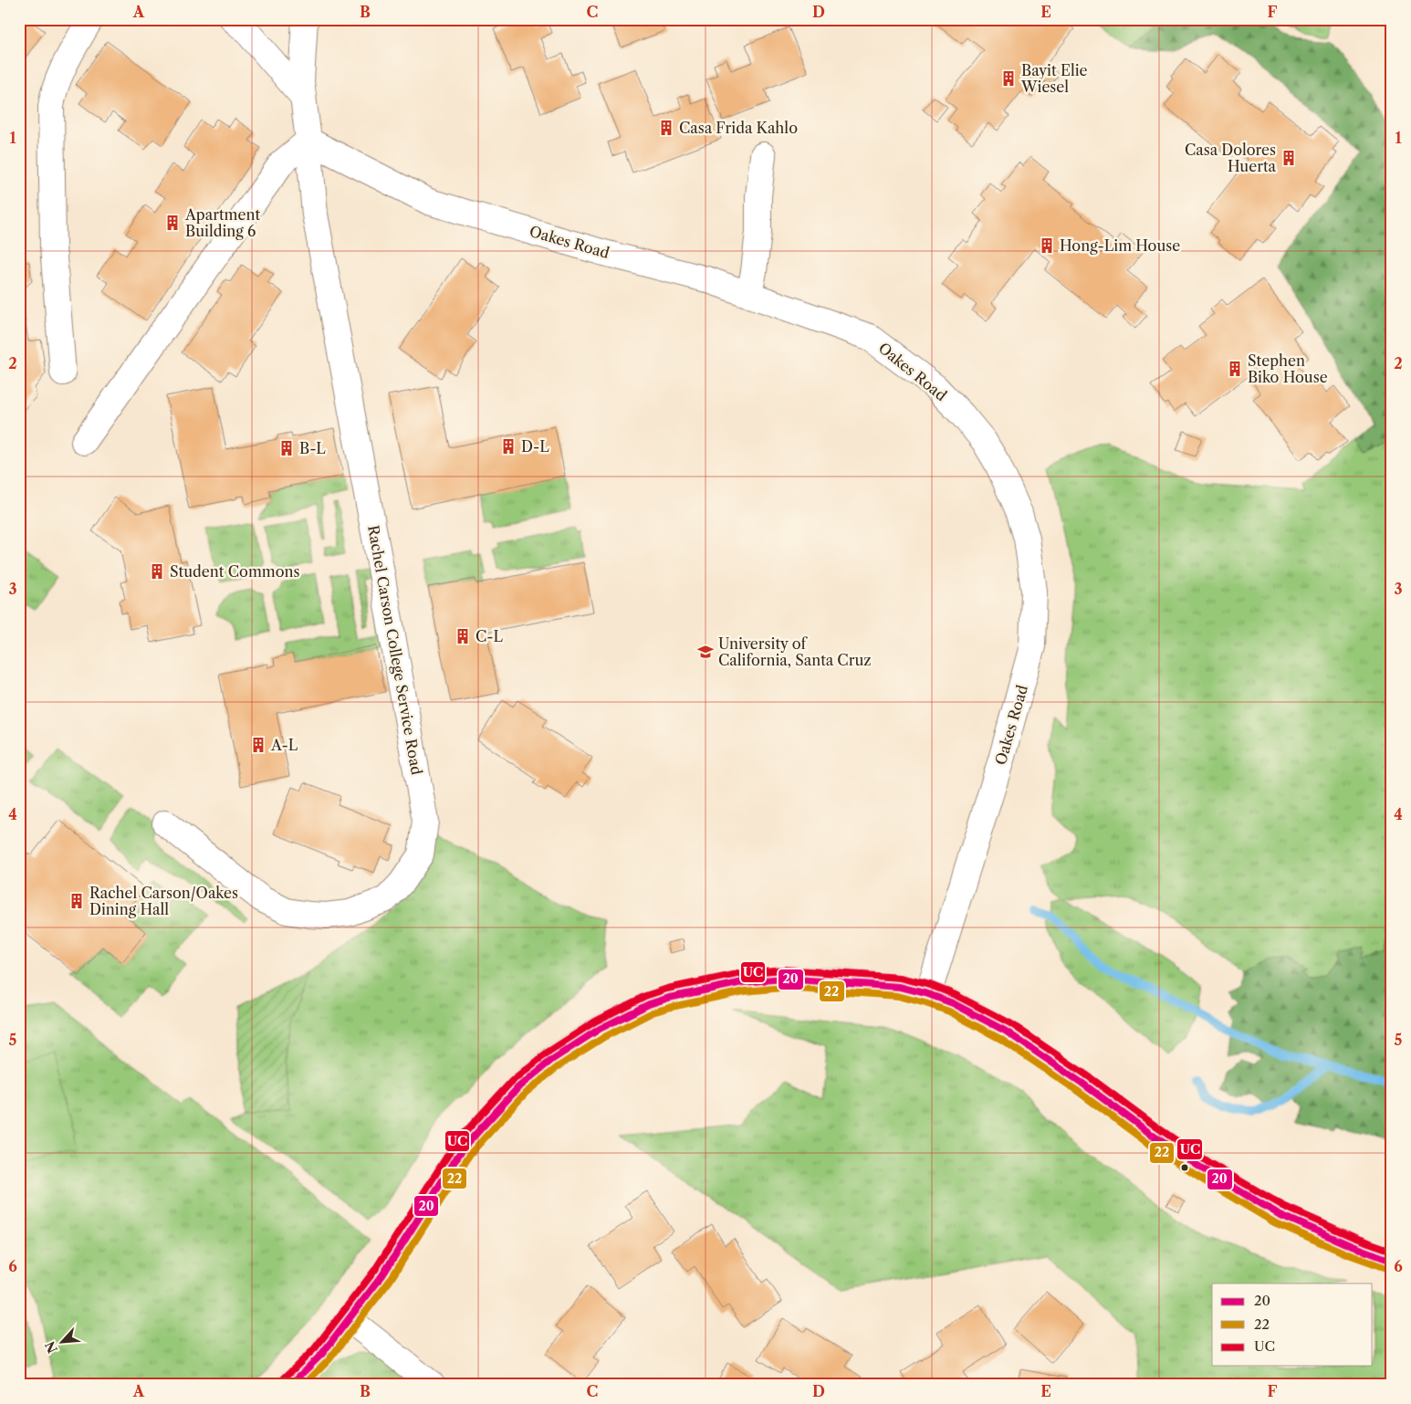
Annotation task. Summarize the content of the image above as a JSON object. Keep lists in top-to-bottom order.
{
  "streets": {
    "street": ["Oakes Road", "Rachel Carson College Service Road"]
  },
  "crossings": [
    ["Oakes Road", "Rachel Carson College Service Road"]
  ],
  "places": {
    "building": [
      "Bayit Elie Wiesel",
      "Casa Frida Kahlo",
      "Casa Dolores Huerta",
      "Apartment Building 6",
      "Hong-Lim House",
      "Stephen Biko House",
      "D-L",
      "B-L",
      "Student Commons",
      "C-L",
      "A-L",
      "Rachel Carson/Oakes Dining Hall"
    ],
    "school or university": ["University of California, Santa Cruz"]
  },
  "lines": ["transit line UC", "transit line 20", "transit line 22"],
  "legend": ["20", "22", "UC"],
  "north": "bottom left",
  "grid": {
    "columns": [
      "A",
      "B",
      "C",
      "D",
      "E",
      "F"
    ],
    "rows": [
      "1",
      "2",
      "3",
      "4",
      "5",
      "6"
    ]
  }
}
